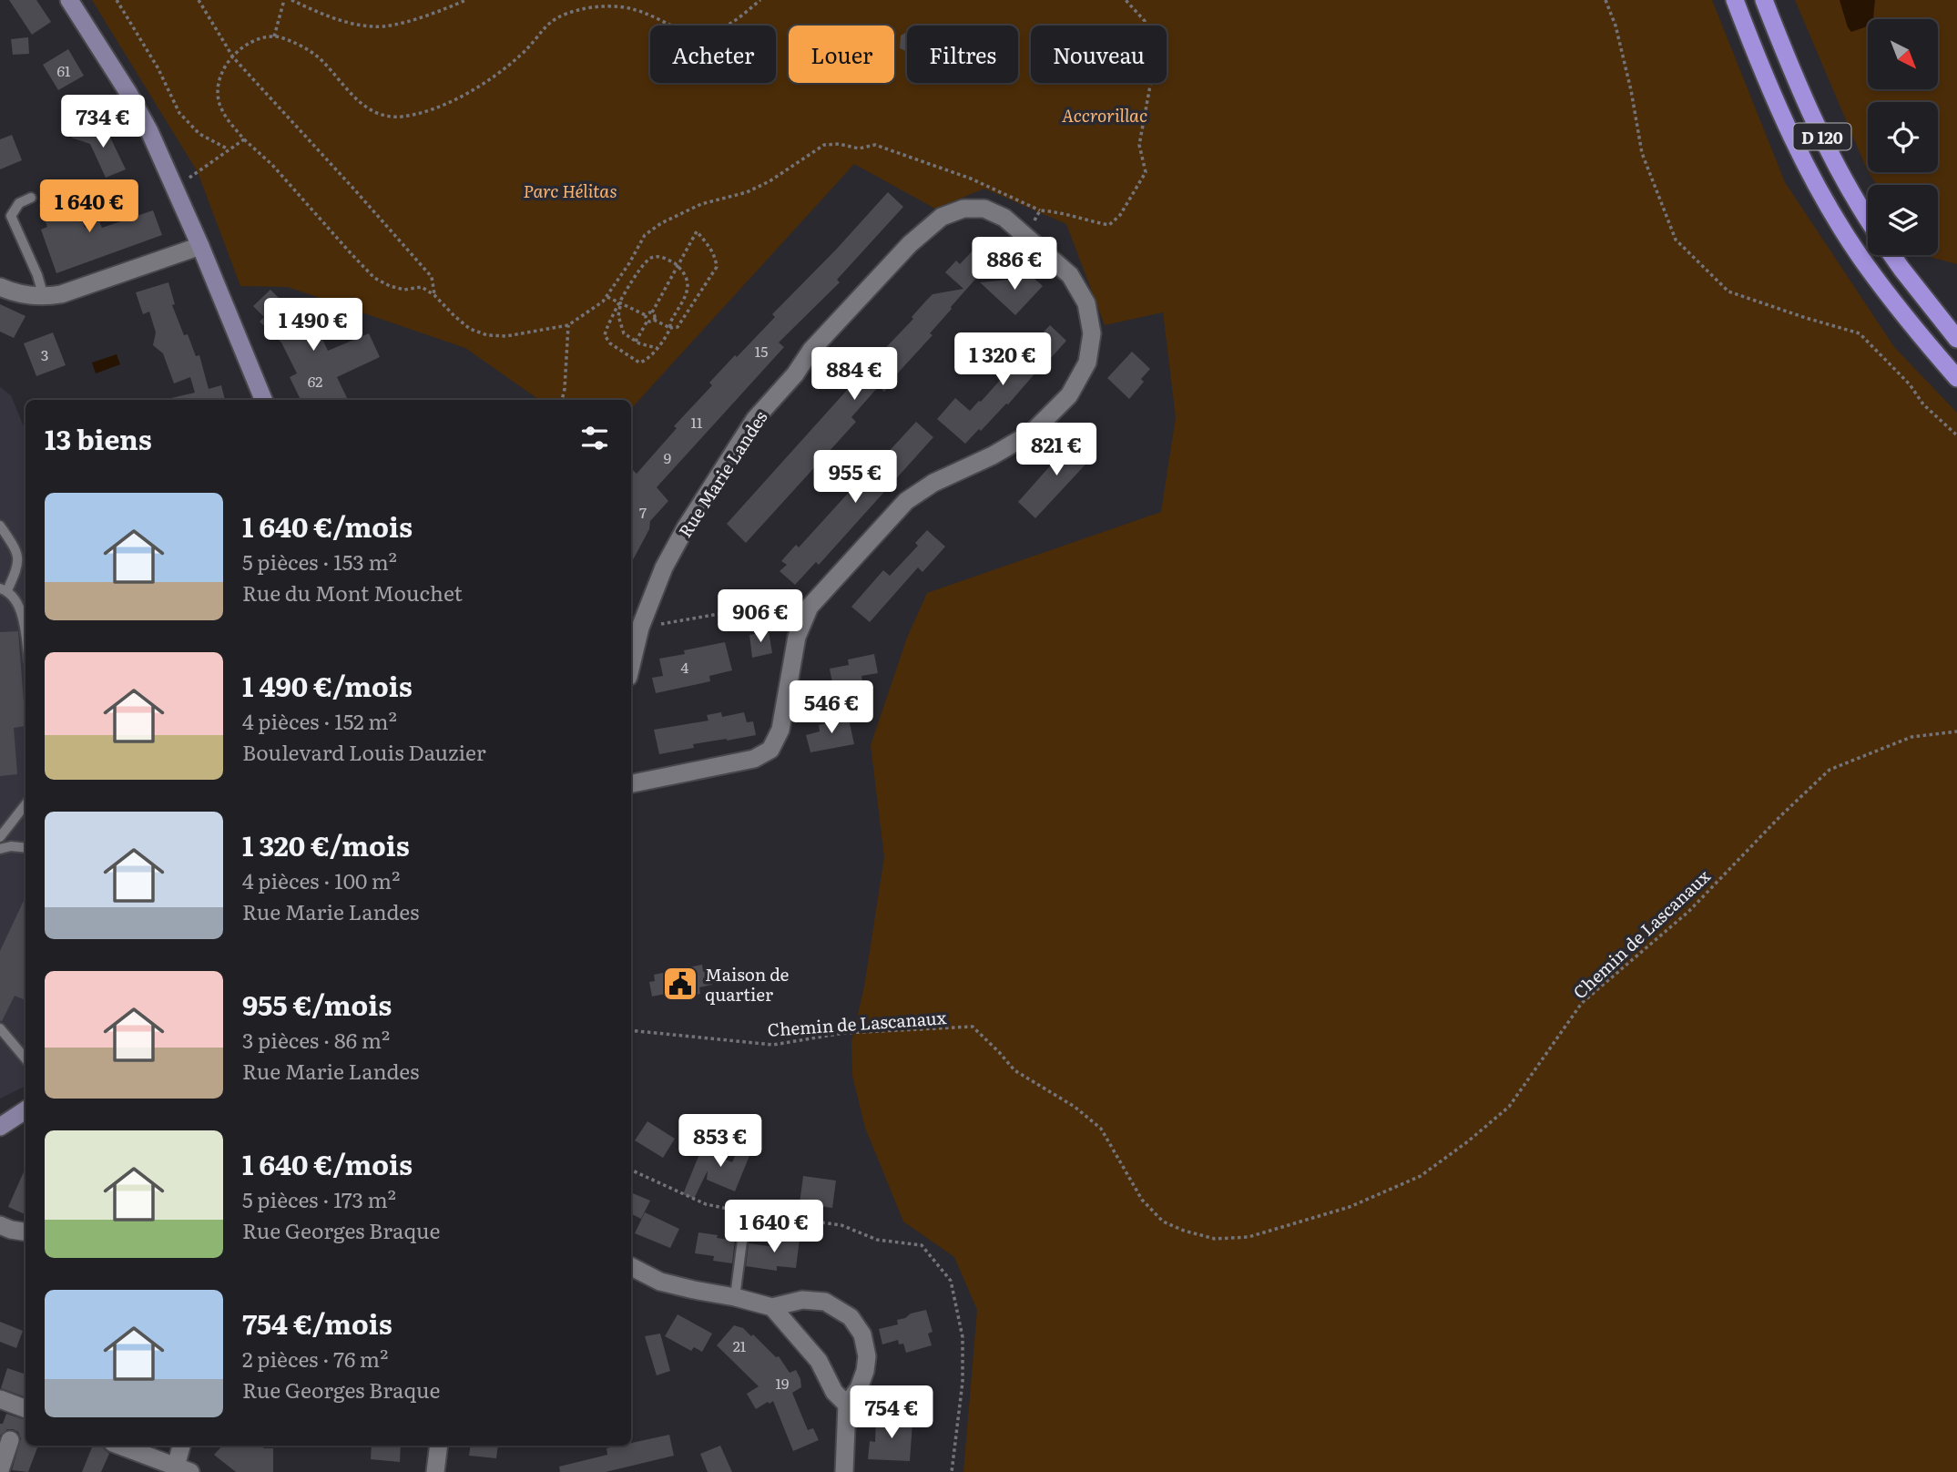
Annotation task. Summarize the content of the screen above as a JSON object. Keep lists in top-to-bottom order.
{
  "streets": {
    "highway": ["D 120"],
    "street": ["Rue Marie Landes"],
    "path": ["Chemin de Lascanaux"]
  },
  "parks": ["Accrorillac", "Parc Hélitas"],
  "places": {
    "public building": ["Maison de quartier"]
  },
  "house_numbers": [
    "61",
    "15",
    "3",
    "62",
    "11",
    "9",
    "7",
    "4",
    "21",
    "19"
  ],
  "north": "bottom right",
  "page": {
    "chip": [
      "Acheter",
      "Louer",
      "Filtres",
      "Nouveau"
    ],
    "price": [
      "734 €",
      "1 640 €",
      "886 €",
      "1 490 €",
      "1 320 €",
      "884 €",
      "821 €",
      "955 €",
      "906 €",
      "546 €",
      "853 €",
      "1 640 €",
      "754 €"
    ],
    "heading": "13 biens",
    "list": [
      {
        "name": "1 640 €/mois",
        "note": "5 pièces · 153 m² · Rue du Mont Mouchet"
      },
      {
        "name": "1 490 €/mois",
        "note": "4 pièces · 152 m² · Boulevard Louis Dauzier"
      },
      {
        "name": "1 320 €/mois",
        "note": "4 pièces · 100 m² · Rue Marie Landes"
      },
      {
        "name": "955 €/mois",
        "note": "3 pièces · 86 m² · Rue Marie Landes"
      },
      {
        "name": "1 640 €/mois",
        "note": "5 pièces · 173 m² · Rue Georges Braque"
      },
      {
        "name": "754 €/mois",
        "note": "2 pièces · 76 m² · Rue Georges Braque"
      }
    ]
  }
}
